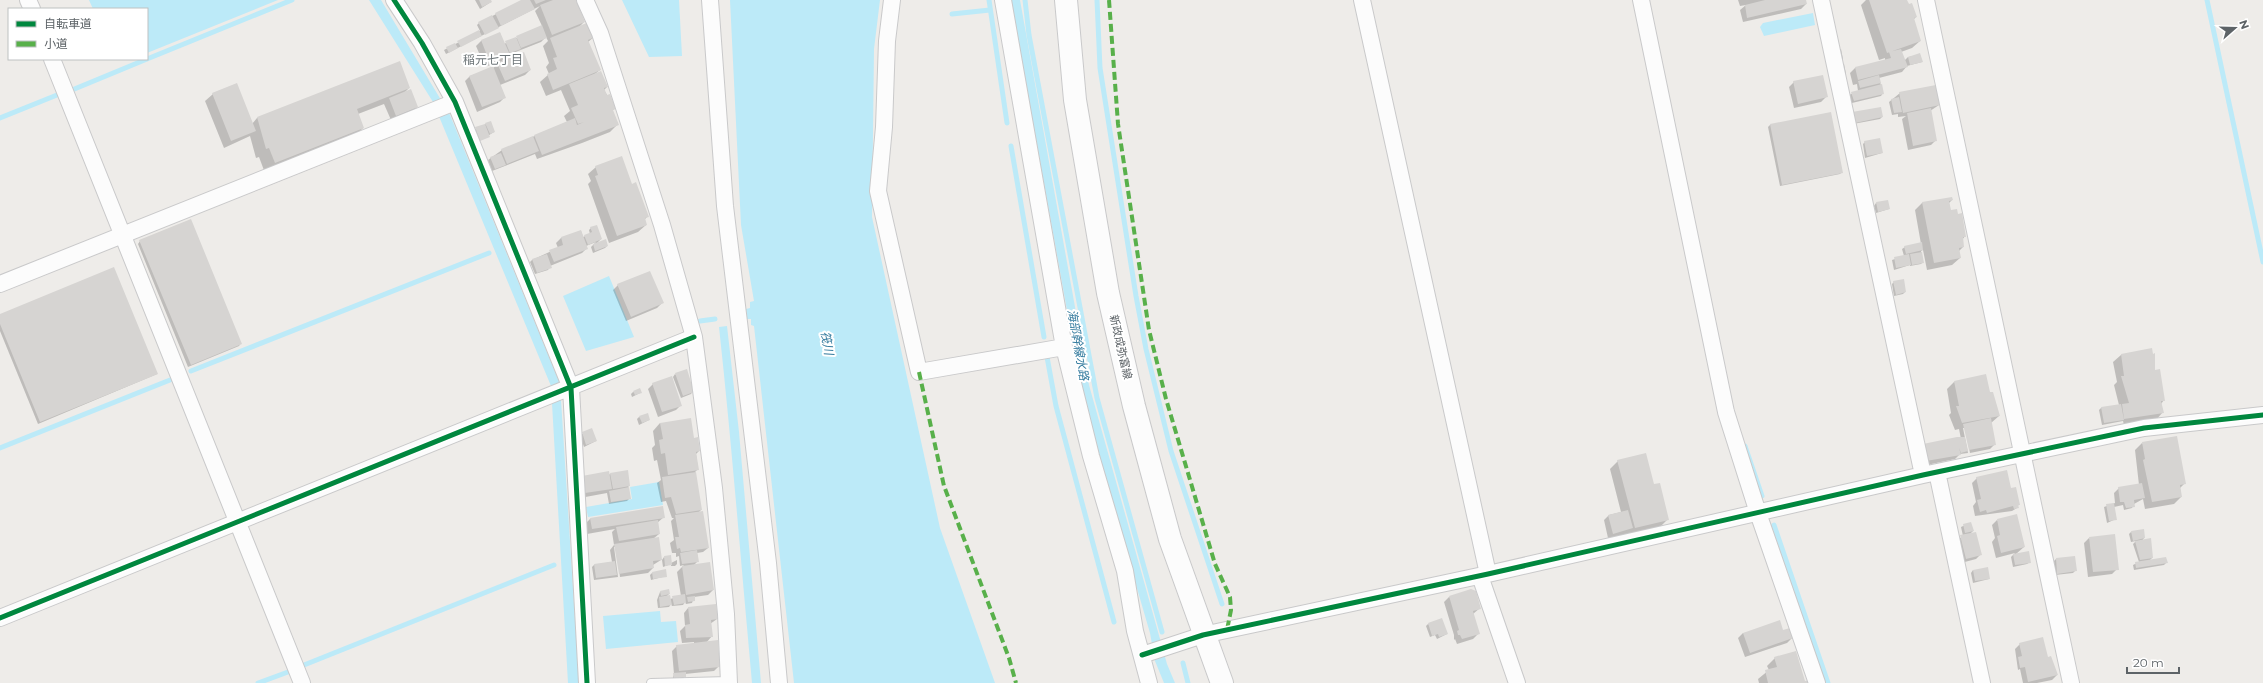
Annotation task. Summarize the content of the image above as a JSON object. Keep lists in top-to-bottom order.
{
  "streets": {
    "main road": ["新政成弥富線"]
  },
  "districts": ["稲元七丁目"],
  "water": ["筏川", "海部幹線水路"],
  "legend": ["自転車道", "小道"],
  "scale_bar": "20 m",
  "north": "right"
}
